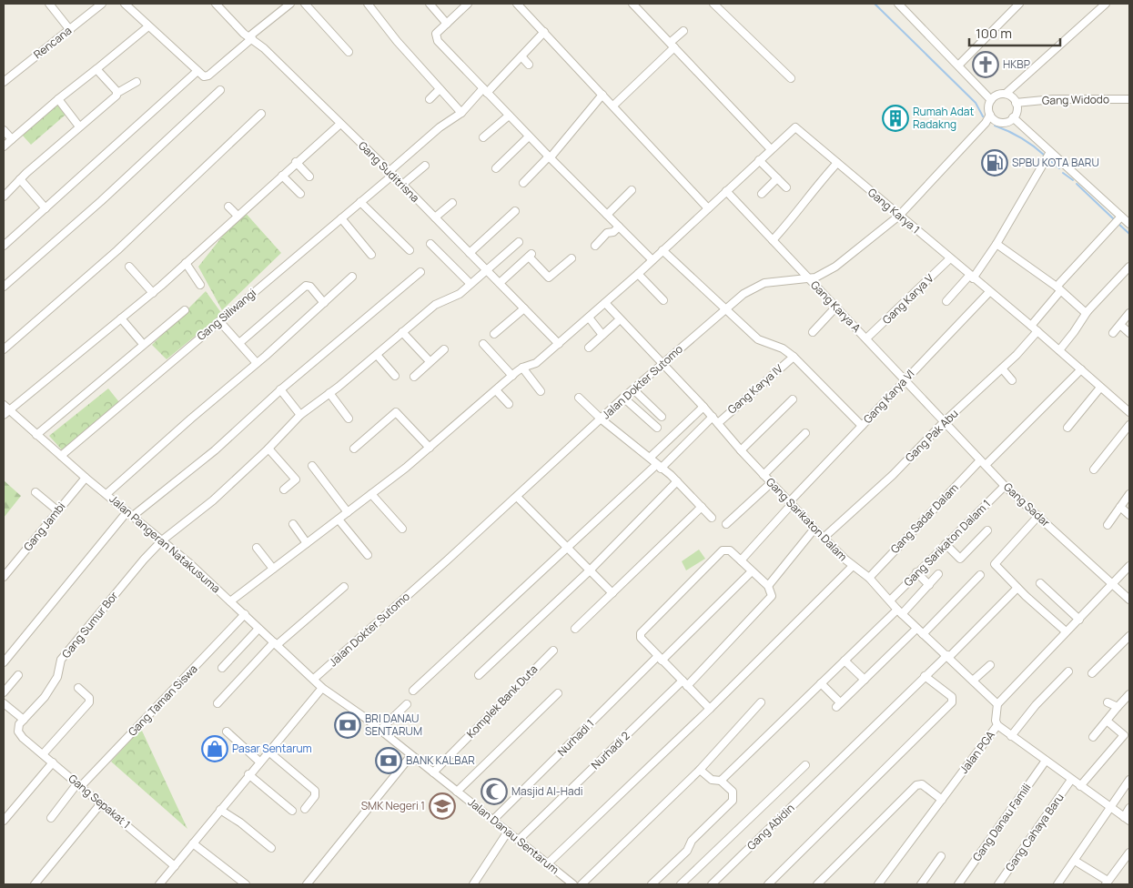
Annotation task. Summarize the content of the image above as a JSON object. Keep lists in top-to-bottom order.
{
  "streets": {
    "street": [
      "Rencana",
      "Gang Widodo",
      "Gang Suditrisna",
      "Gang Karya 1",
      "Gang Karya V",
      "Gang Karya A",
      "Gang Siliwangi",
      "Jalan Dokter Sutomo",
      "Gang Karya IV",
      "Gang Karya VI",
      "Gang Pak Abu",
      "Gang Sadar",
      "Gang Sadar Dalam",
      "Gang Sarikaton Dalam",
      "Gang Jambi",
      "Gang Sarikaton Dalam 1",
      "Jalan Pangeran Natakusuma",
      "Gang Sumur Bor",
      "Gang Taman Siswa",
      "Komplek Bank Duta",
      "Nurhadi 1",
      "Nurhadi 2",
      "Jalan PGA",
      "Gang Sepakat 1",
      "Gang Danau Famili",
      "Gang Abidin",
      "Gang Cahaya Baru",
      "Jalan Danau Sentarum"
    ]
  },
  "crossings": [
    ["Gang Widodo", "Jalan Dokter Sutomo"],
    ["Gang Suditrisna", "Gang Karya 1"],
    ["Gang Suditrisna", "Gang Siliwangi"],
    ["Gang Suditrisna", "Gang Sumur Bor"],
    ["Gang Karya 1", "Gang Karya V"],
    ["Gang Karya 1", "Gang Karya A"],
    ["Gang Karya 1", "Jalan Dokter Sutomo"],
    ["Gang Karya 1", "Gang Karya VI"],
    ["Gang Karya 1", "Gang Pak Abu"],
    ["Gang Karya 1", "Gang Sadar Dalam"],
    ["Gang Karya 1", "Gang Sarikaton Dalam"],
    ["Gang Karya 1", "Jalan Pangeran Natakusuma"],
    ["Gang Karya V", "Gang Karya A"],
    ["Gang Karya A", "Jalan Dokter Sutomo"],
    ["Gang Karya A", "Gang Karya VI"],
    ["Gang Karya A", "Gang Pak Abu"],
    ["Gang Karya A", "Gang Sadar"],
    ["Gang Siliwangi", "Jalan Pangeran Natakusuma"],
    ["Jalan Dokter Sutomo", "Gang Sarikaton Dalam"],
    ["Jalan Dokter Sutomo", "Jalan Pangeran Natakusuma"],
    ["Gang Karya IV", "Gang Sarikaton Dalam"],
    ["Gang Karya VI", "Gang Sarikaton Dalam"],
    ["Gang Pak Abu", "Gang Sadar"],
    ["Gang Pak Abu", "Gang Sarikaton Dalam"],
    ["Gang Sadar", "Gang Sadar Dalam"],
    ["Gang Sadar", "Gang Sarikaton Dalam 1"],
    ["Gang Sadar Dalam", "Gang Sarikaton Dalam"],
    ["Gang Sarikaton Dalam", "Gang Sarikaton Dalam 1"],
    ["Gang Sarikaton Dalam", "Jalan PGA"],
    ["Gang Sarikaton Dalam", "Gang Abidin"],
    ["Gang Jambi", "Jalan Pangeran Natakusuma"],
    ["Jalan Pangeran Natakusuma", "Gang Sumur Bor"],
    ["Jalan Pangeran Natakusuma", "Gang Taman Siswa"],
    ["Jalan Pangeran Natakusuma", "Jalan Danau Sentarum"],
    ["Gang Sumur Bor", "Gang Sepakat 1"],
    ["Gang Taman Siswa", "Gang Sepakat 1"],
    ["Komplek Bank Duta", "Jalan Danau Sentarum"],
    ["Nurhadi 1", "Jalan Danau Sentarum"],
    ["Nurhadi 2", "Jalan Danau Sentarum"]
  ],
  "places": {
    "church": ["HKBP"],
    "building": ["Rumah Adat Radakng"],
    "fuel station": ["SPBU KOTA BARU"],
    "bank": ["BRI DANAU SENTARUM", "BANK KALBAR"],
    "shop": ["Pasar Sentarum"],
    "mosque": ["Masjid Al-Hadi"],
    "school or university": ["SMK Negeri 1"]
  },
  "scale_bar": "100 m"
}
